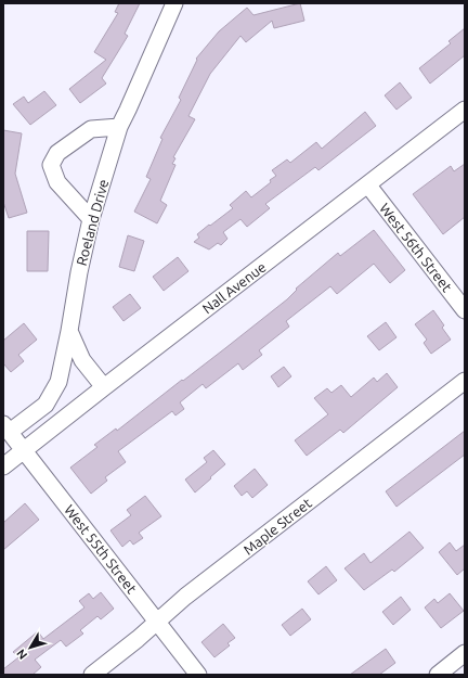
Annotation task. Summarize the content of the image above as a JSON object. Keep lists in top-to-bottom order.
{
  "streets": {
    "street": [
      "Roeland Drive",
      "West 56th Street",
      "Nall Avenue",
      "Maple Street",
      "West 55th Street"
    ]
  },
  "crossings": [
    ["Roeland Drive", "West 55th Street"],
    ["West 56th Street", "Nall Avenue"],
    ["Nall Avenue", "West 55th Street"],
    ["Maple Street", "West 55th Street"]
  ],
  "north": "bottom left"
}
